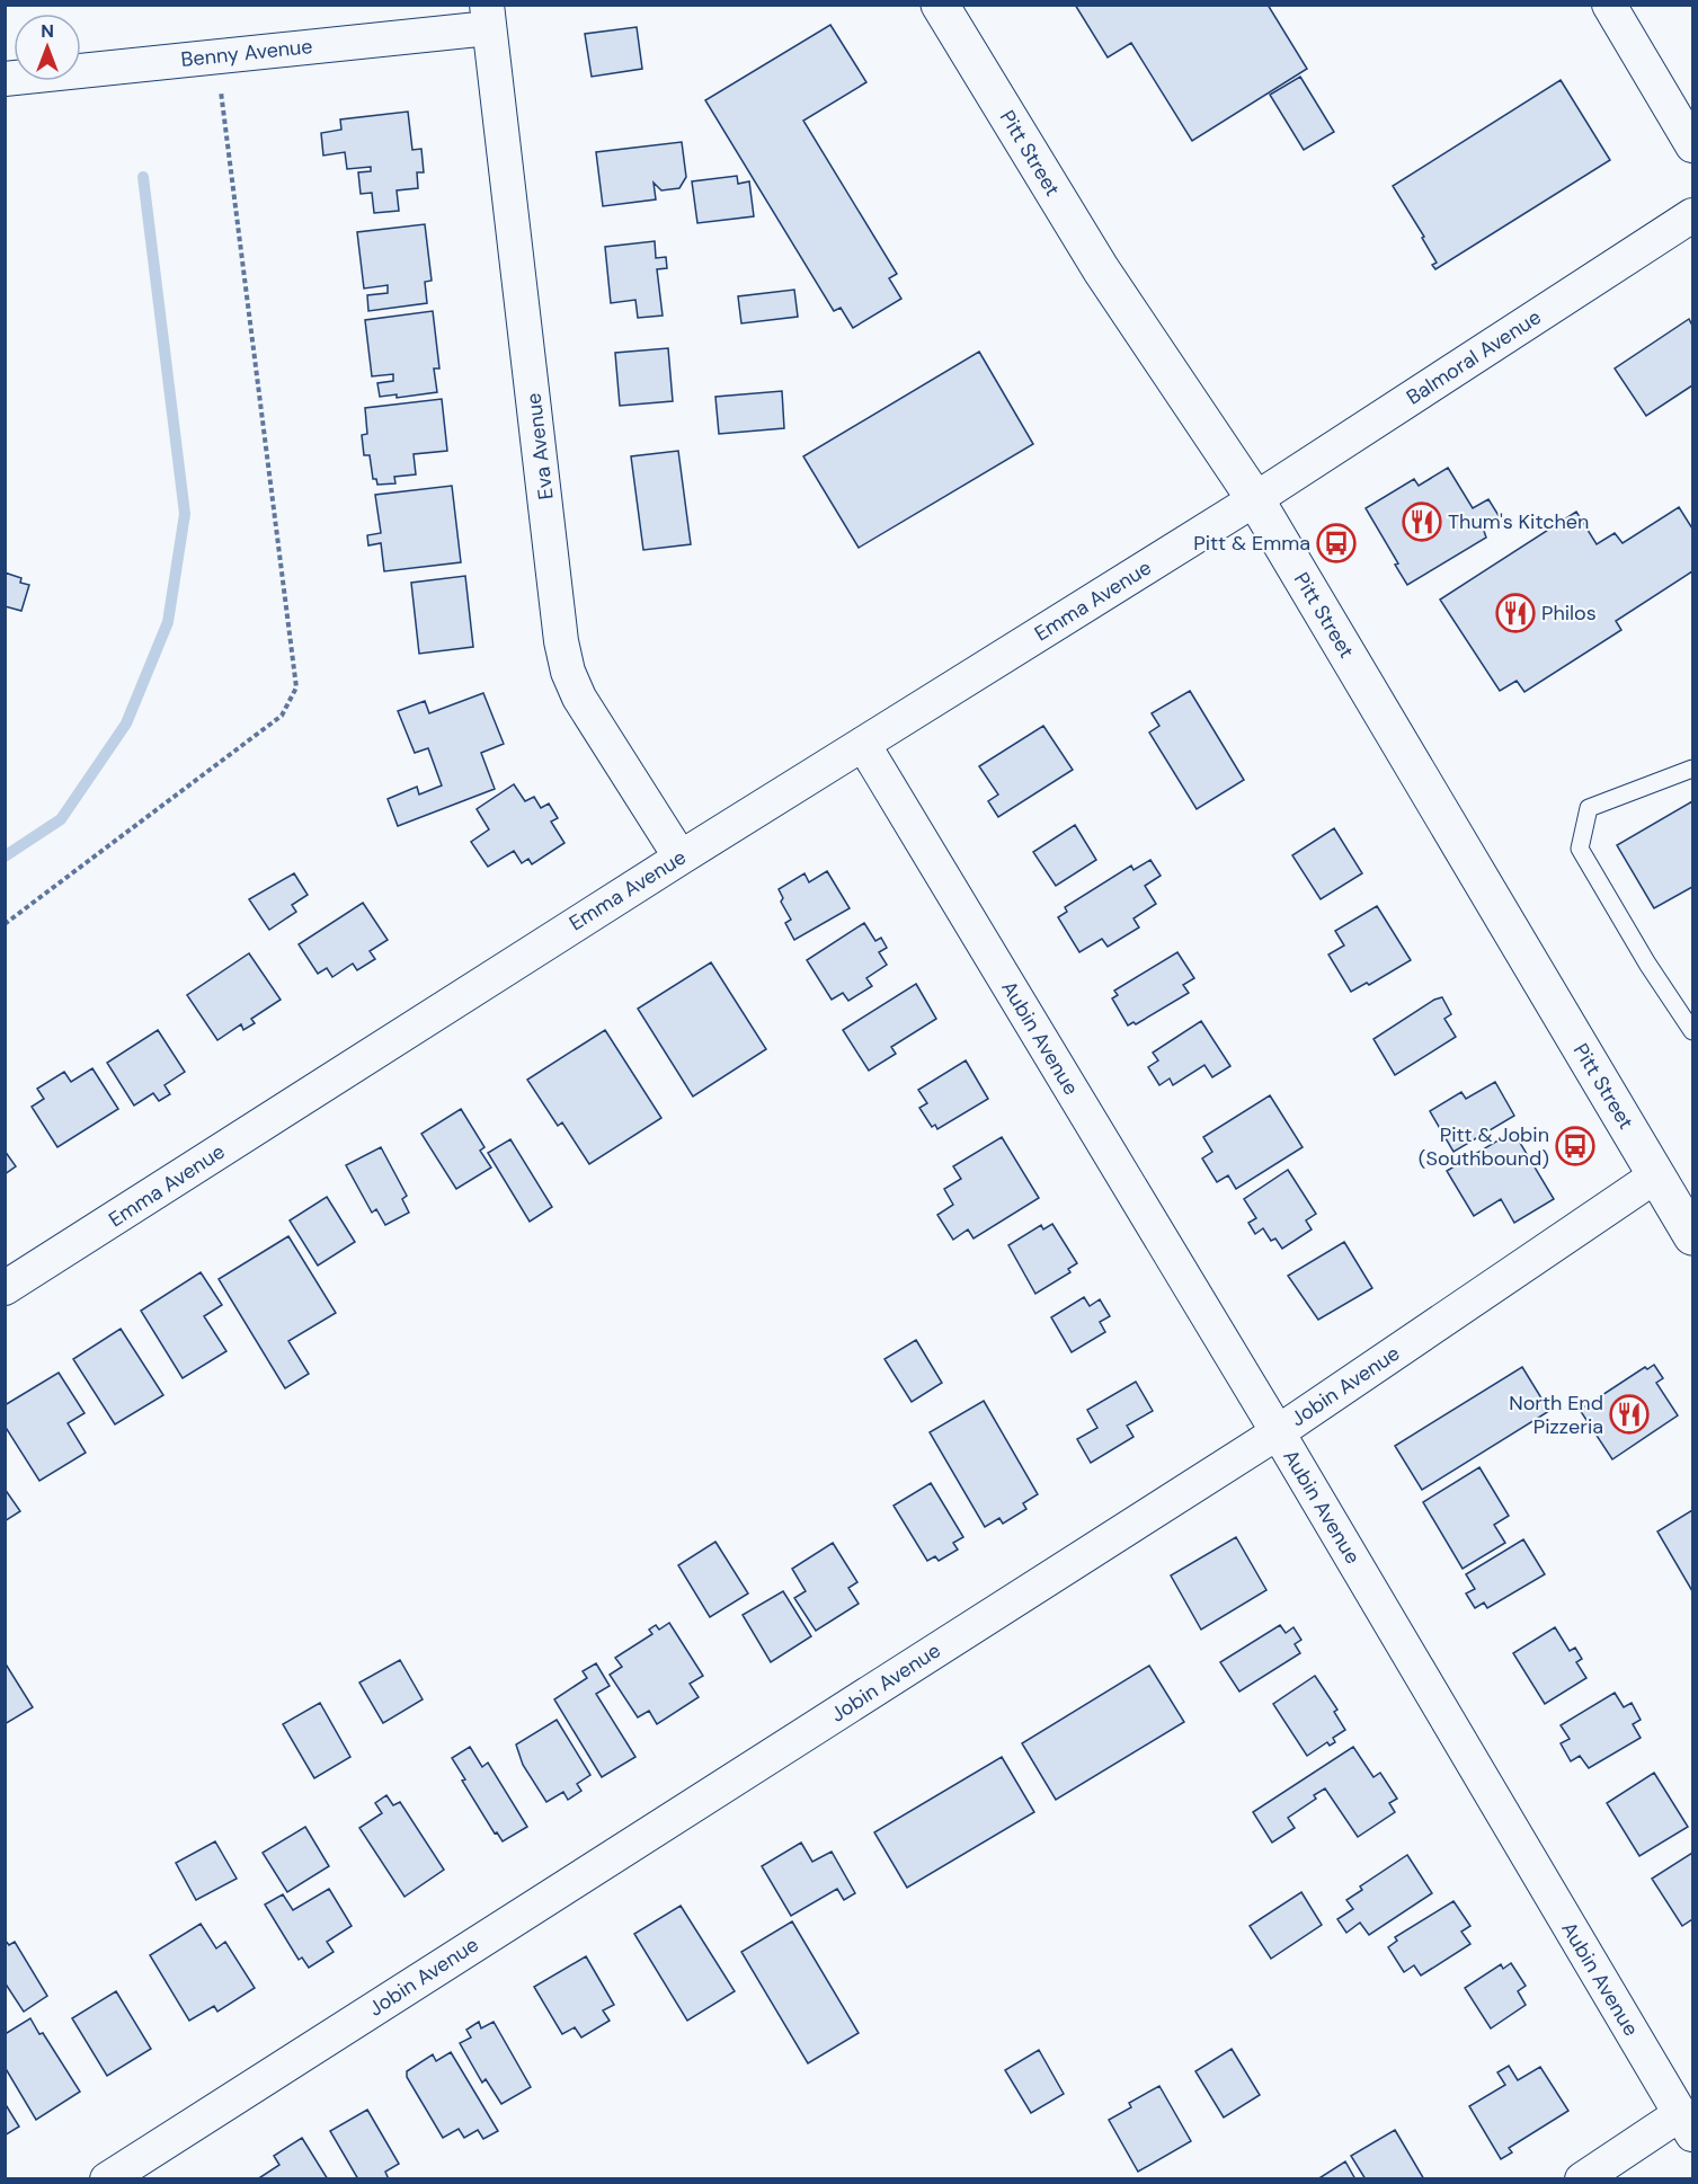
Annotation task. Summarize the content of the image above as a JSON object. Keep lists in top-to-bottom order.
{
  "streets": {
    "street": [
      "Benny Avenue",
      "Pitt Street",
      "Balmoral Avenue",
      "Eva Avenue",
      "Emma Avenue",
      "Aubin Avenue",
      "Jobin Avenue"
    ]
  },
  "crossings": [
    ["Benny Avenue", "Eva Avenue"],
    ["Pitt Street", "Balmoral Avenue"],
    ["Pitt Street", "Emma Avenue"],
    ["Pitt Street", "Jobin Avenue"],
    ["Balmoral Avenue", "Emma Avenue"],
    ["Eva Avenue", "Emma Avenue"],
    ["Emma Avenue", "Aubin Avenue"],
    ["Aubin Avenue", "Jobin Avenue"]
  ],
  "places": {
    "restaurant": ["Thum's Kitchen", "Philos", "North End Pizzeria"],
    "bus stop": ["Pitt & Emma", "Pitt & Jobin (Southbound)"]
  },
  "north": "top"
}
